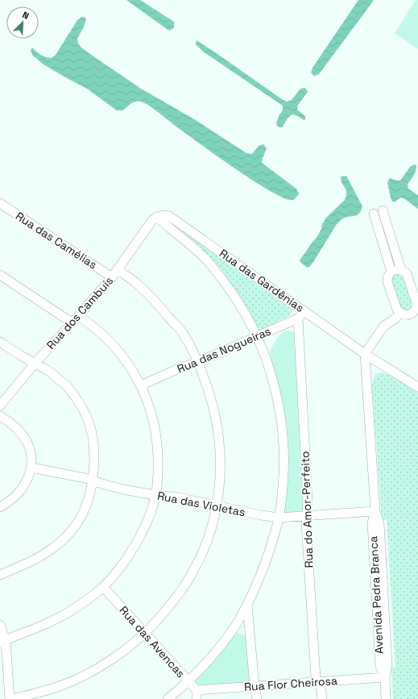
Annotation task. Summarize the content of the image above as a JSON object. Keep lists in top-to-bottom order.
{
  "streets": {
    "street": [
      "Rua das Camélias",
      "Rua das Gardênias",
      "Rua dos Cambuís",
      "Rua das Nogueiras",
      "Rua das Violetas",
      "Rua do Amor-Perfeito",
      "Avenida Pedra Branca",
      "Rua das Avencas",
      "Rua Flor Cheirosa"
    ]
  },
  "crossings": [
    ["Rua das Camélias", "Rua dos Cambuís"],
    ["Rua das Gardênias", "Rua dos Cambuís"],
    ["Rua das Gardênias", "Rua das Nogueiras"],
    ["Rua das Gardênias", "Avenida Pedra Branca"],
    ["Rua das Nogueiras", "Rua do Amor-Perfeito"],
    ["Rua das Violetas", "Rua do Amor-Perfeito"],
    ["Rua das Violetas", "Avenida Pedra Branca"],
    ["Rua do Amor-Perfeito", "Rua Flor Cheirosa"],
    ["Avenida Pedra Branca", "Rua Flor Cheirosa"],
    ["Rua das Avencas", "Rua Flor Cheirosa"]
  ],
  "north": "top right"
}
